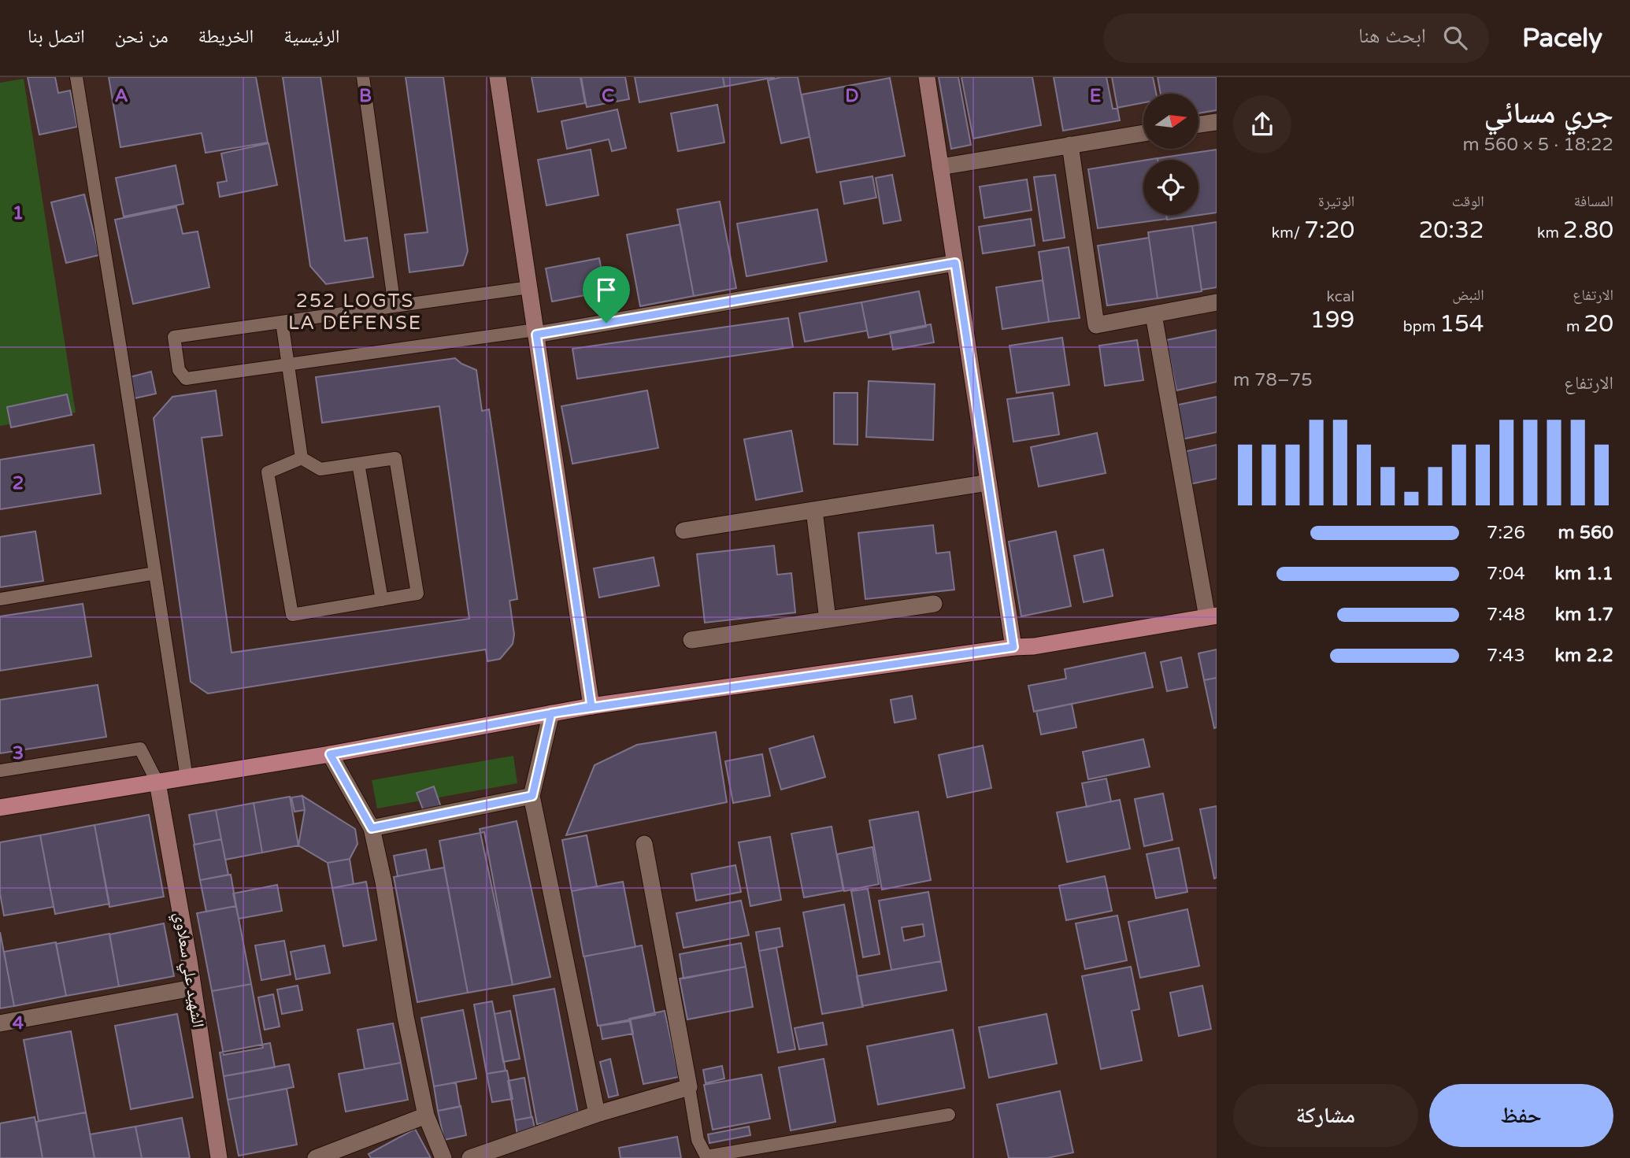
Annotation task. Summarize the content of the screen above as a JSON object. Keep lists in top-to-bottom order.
{
  "streets": {
    "main road": ["الشهيد علي سعلاوي"]
  },
  "districts": ["252 LOGTS LA DÉFENSE"],
  "north": "right",
  "page": {
    "header": "Pacely",
    "search": "ابحث هنا",
    "nav": [
      "الرئيسية",
      "الخريطة",
      "من نحن",
      "اتصل بنا"
    ],
    "heading": ["جري مسائي", "18:22 · 5 × 560 m"],
    "stats": [
      ["المسافة", "2.80 km"],
      ["الوقت", "20:32"],
      ["الوتيرة", "7:20 /km"],
      ["الارتفاع", "20 m"],
      ["النبض", "154 bpm"],
      ["kcal", "199"]
    ],
    "chart": ["الارتفاع", "75–78 m"],
    "list": [
      {
        "name": "560 m",
        "note": "7:26"
      },
      {
        "name": "1.1 km",
        "note": "7:04"
      },
      {
        "name": "1.7 km",
        "note": "7:48"
      },
      {
        "name": "2.2 km",
        "note": "7:43"
      }
    ],
    "buttons": ["حفظ", "مشاركة"]
  },
  "grid": {
    "columns": [
      "A",
      "B",
      "C",
      "D",
      "E"
    ],
    "rows": [
      "1",
      "2",
      "3",
      "4"
    ]
  }
}
